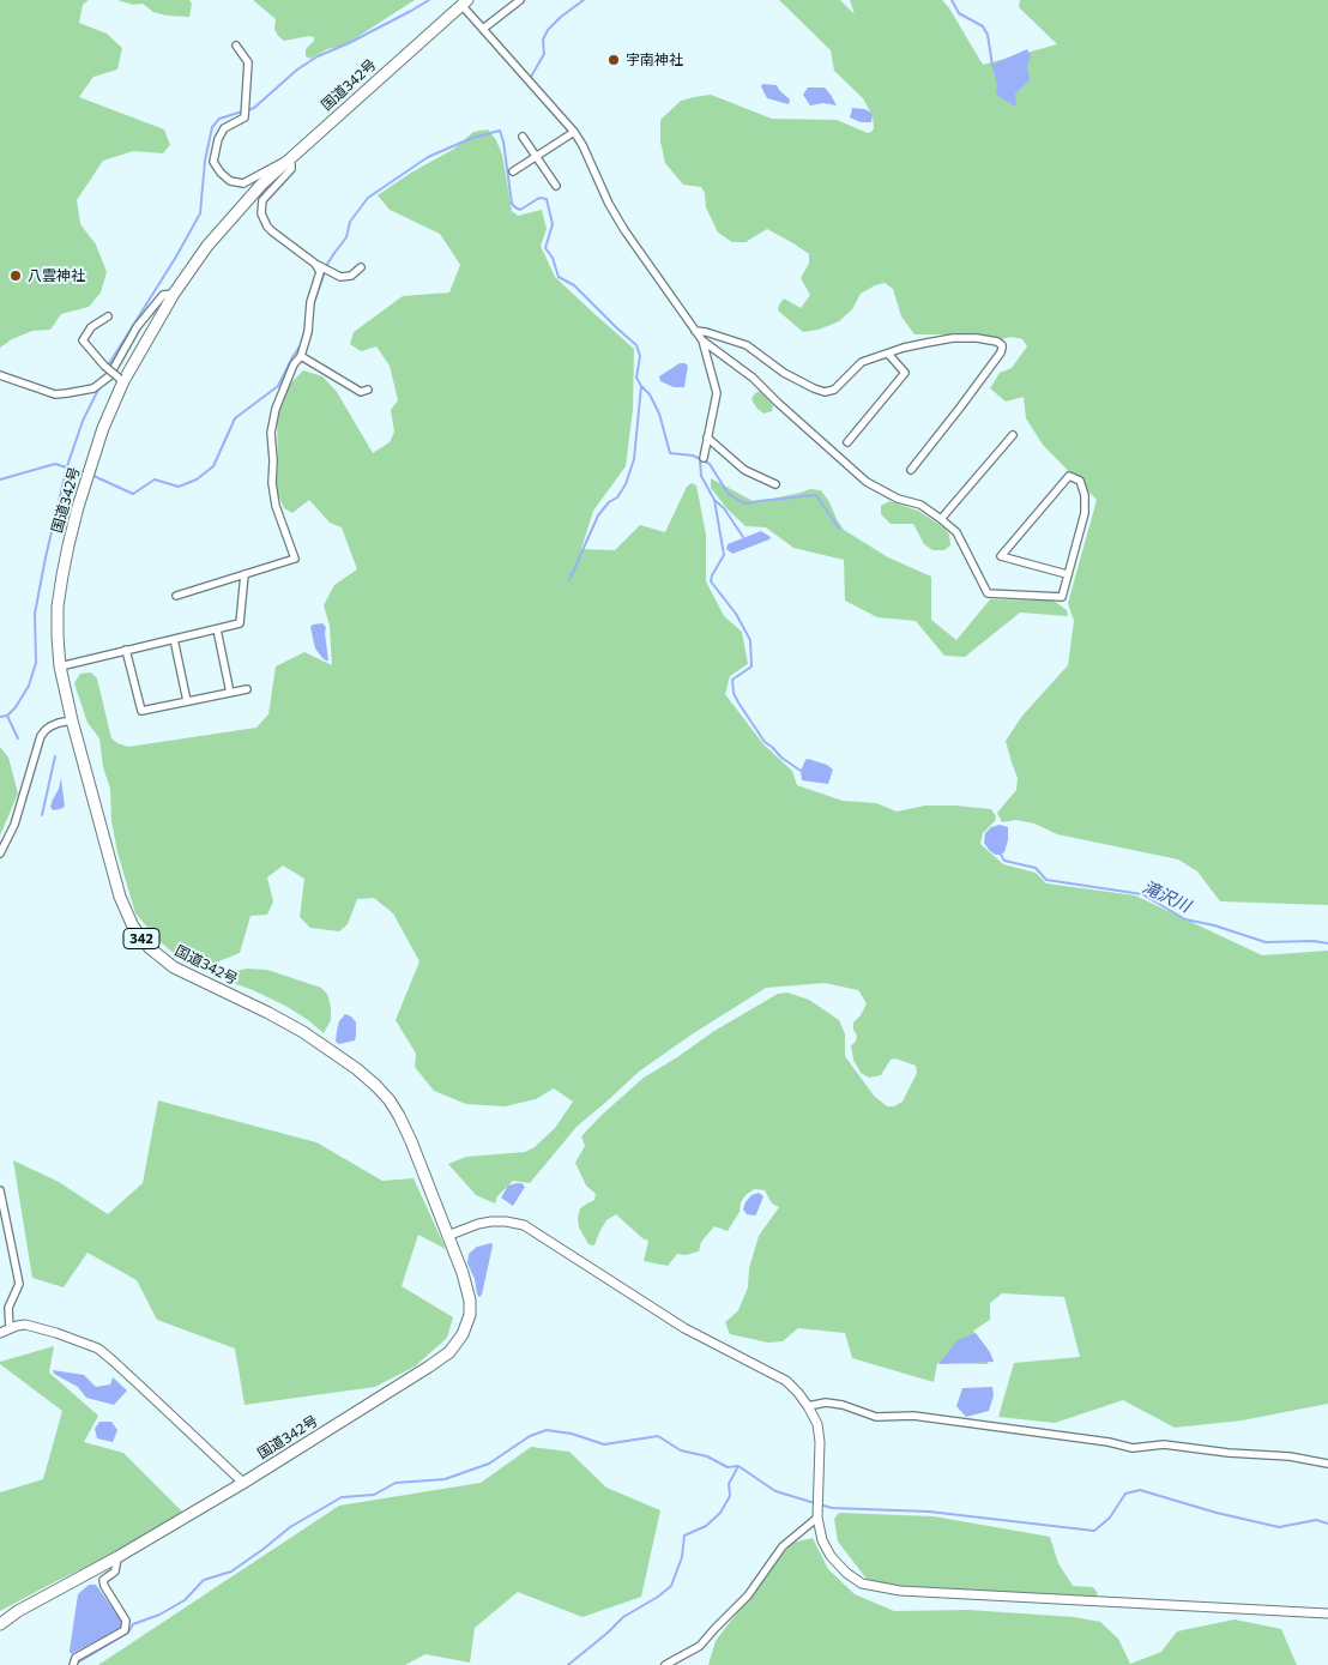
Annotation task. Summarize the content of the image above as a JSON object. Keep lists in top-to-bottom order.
{
  "streets": {
    "highway": ["国道342号", "342"]
  },
  "water": ["滝沢川"],
  "places": ["宇南神社", "八雲神社"]
}
